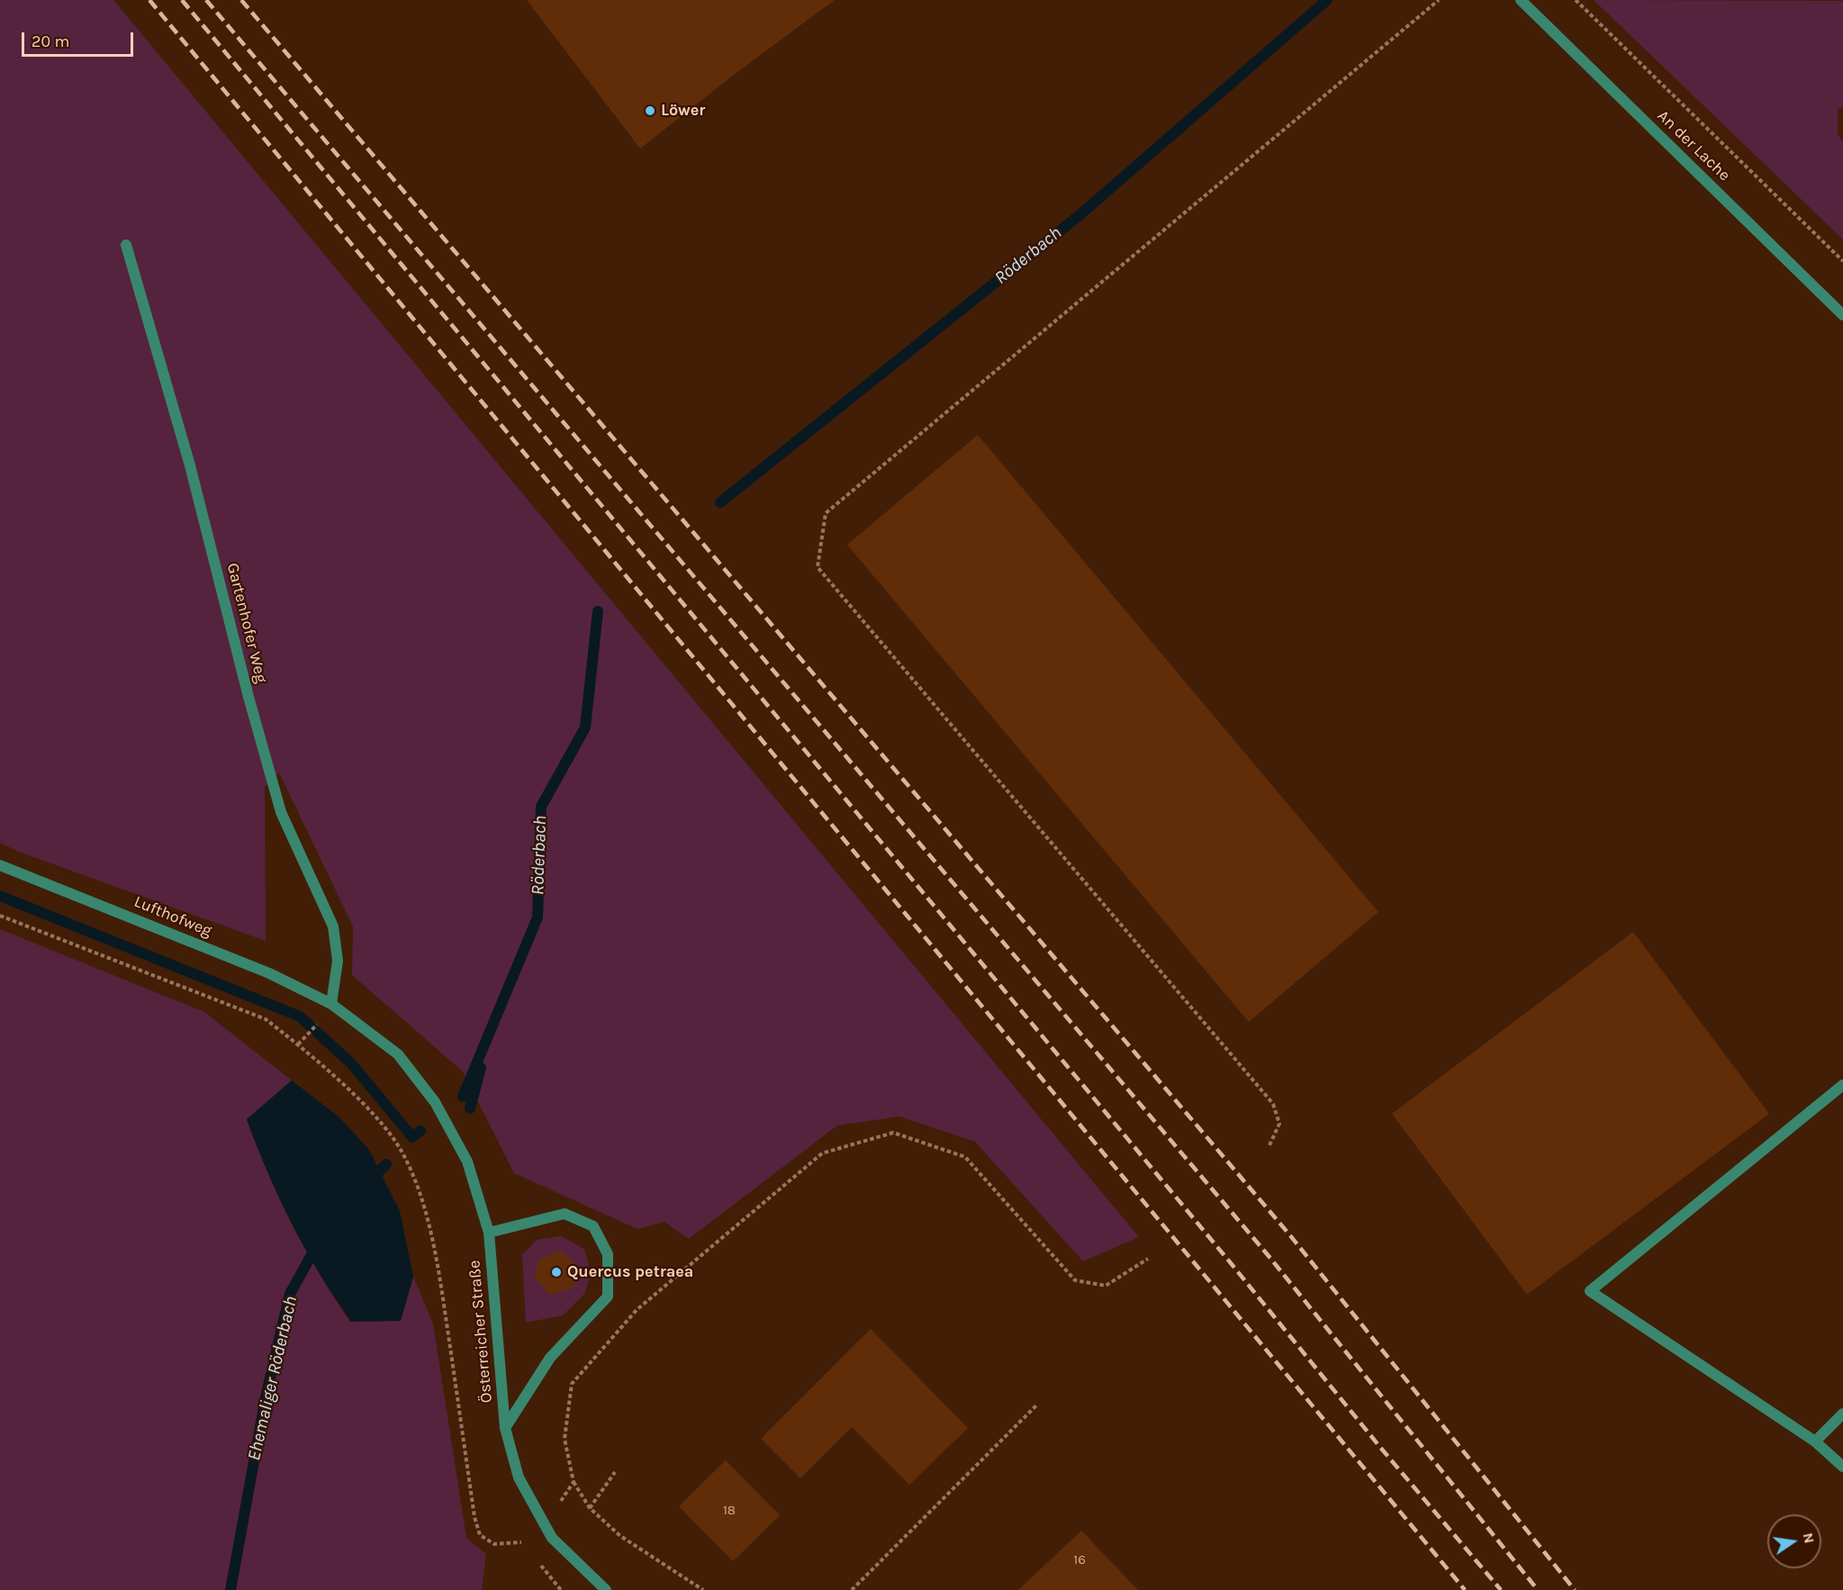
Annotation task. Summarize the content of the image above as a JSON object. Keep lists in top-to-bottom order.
{
  "streets": {
    "street": [
      "An der Lache",
      "Gartenhofer Weg",
      "Lufthofweg",
      "Österreicher Straße"
    ]
  },
  "crossings": [
    ["Gartenhofer Weg", "Lufthofweg"],
    ["Gartenhofer Weg", "Österreicher Straße"],
    ["Lufthofweg", "Österreicher Straße"]
  ],
  "water": ["Röderbach", "Ehemaliger Röderbach"],
  "places": ["Löwer", "Quercus petraea"],
  "house_numbers": ["18", "16"],
  "scale_bar": "20 m",
  "north": "right"
}
